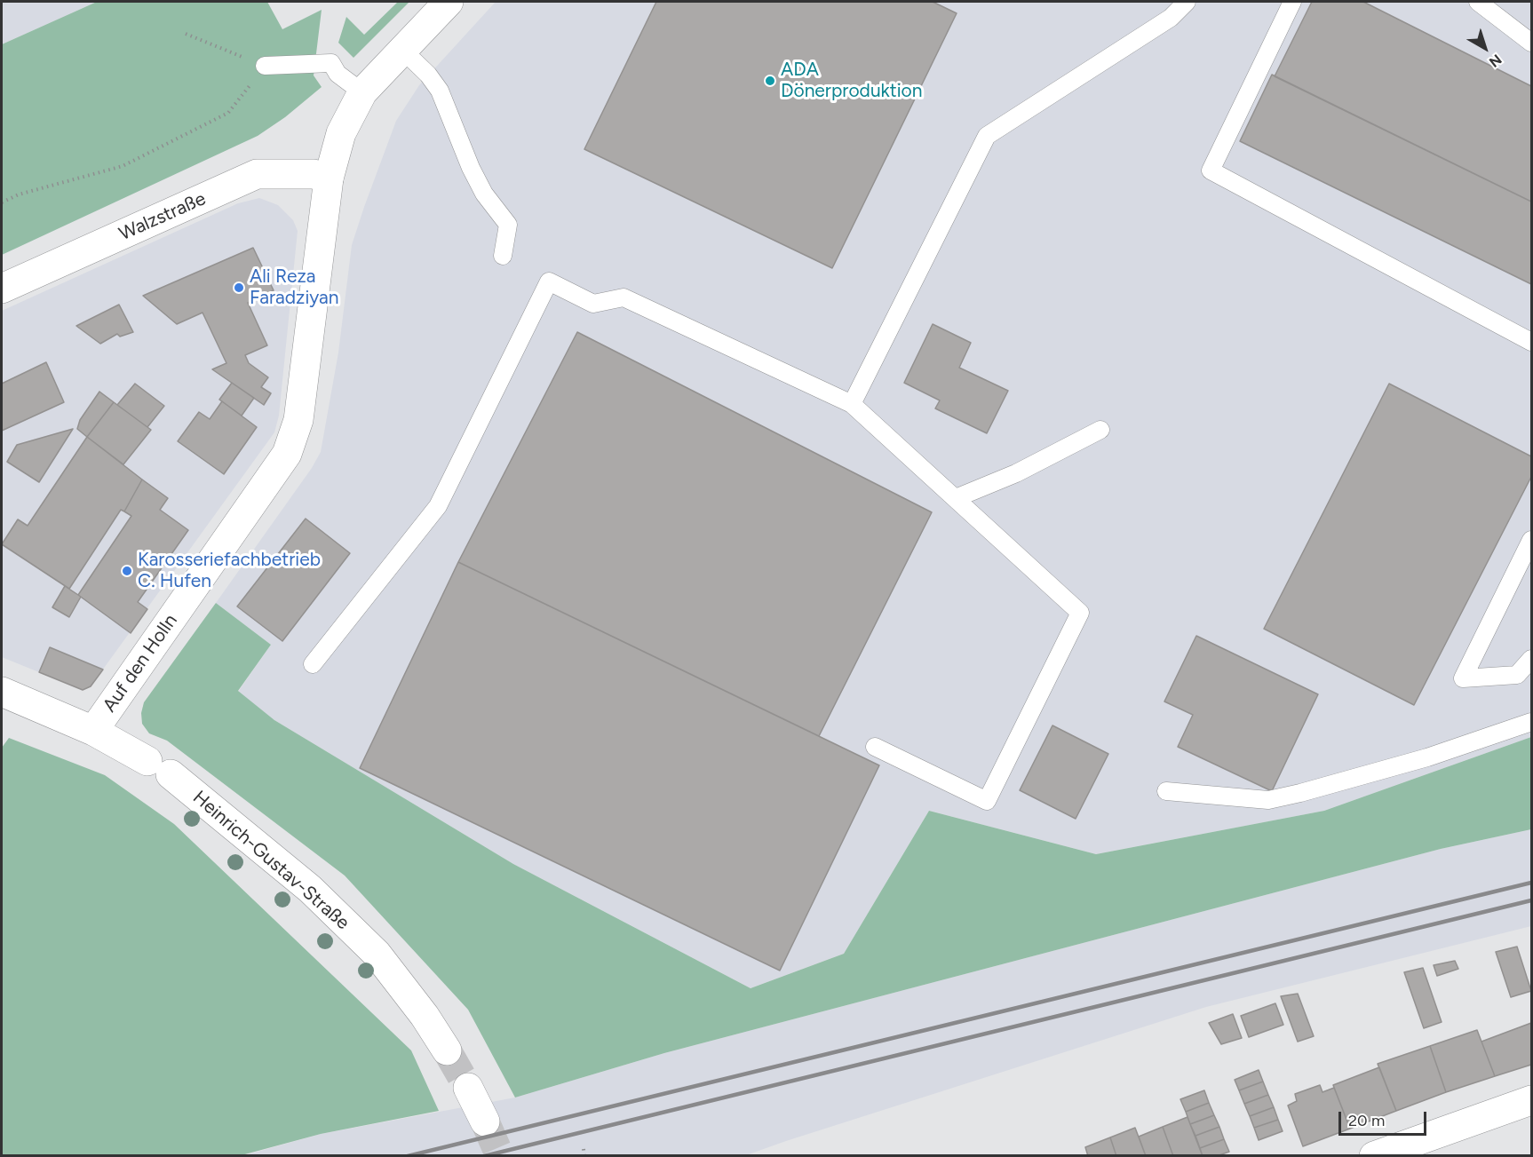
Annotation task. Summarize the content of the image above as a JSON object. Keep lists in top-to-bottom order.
{
  "streets": {
    "street": ["Walzstraße", "Auf den Holln", "Heinrich-Gustav-Straße"]
  },
  "crossings": [
    ["Walzstraße", "Auf den Holln"],
    ["Auf den Holln", "Heinrich-Gustav-Straße"]
  ],
  "places": ["ADA Dönerproduktion", "Ali Reza Faradziyan", "Karosseriefachbetrieb C. Hufen"],
  "scale_bar": "20 m",
  "north": "bottom right"
}
